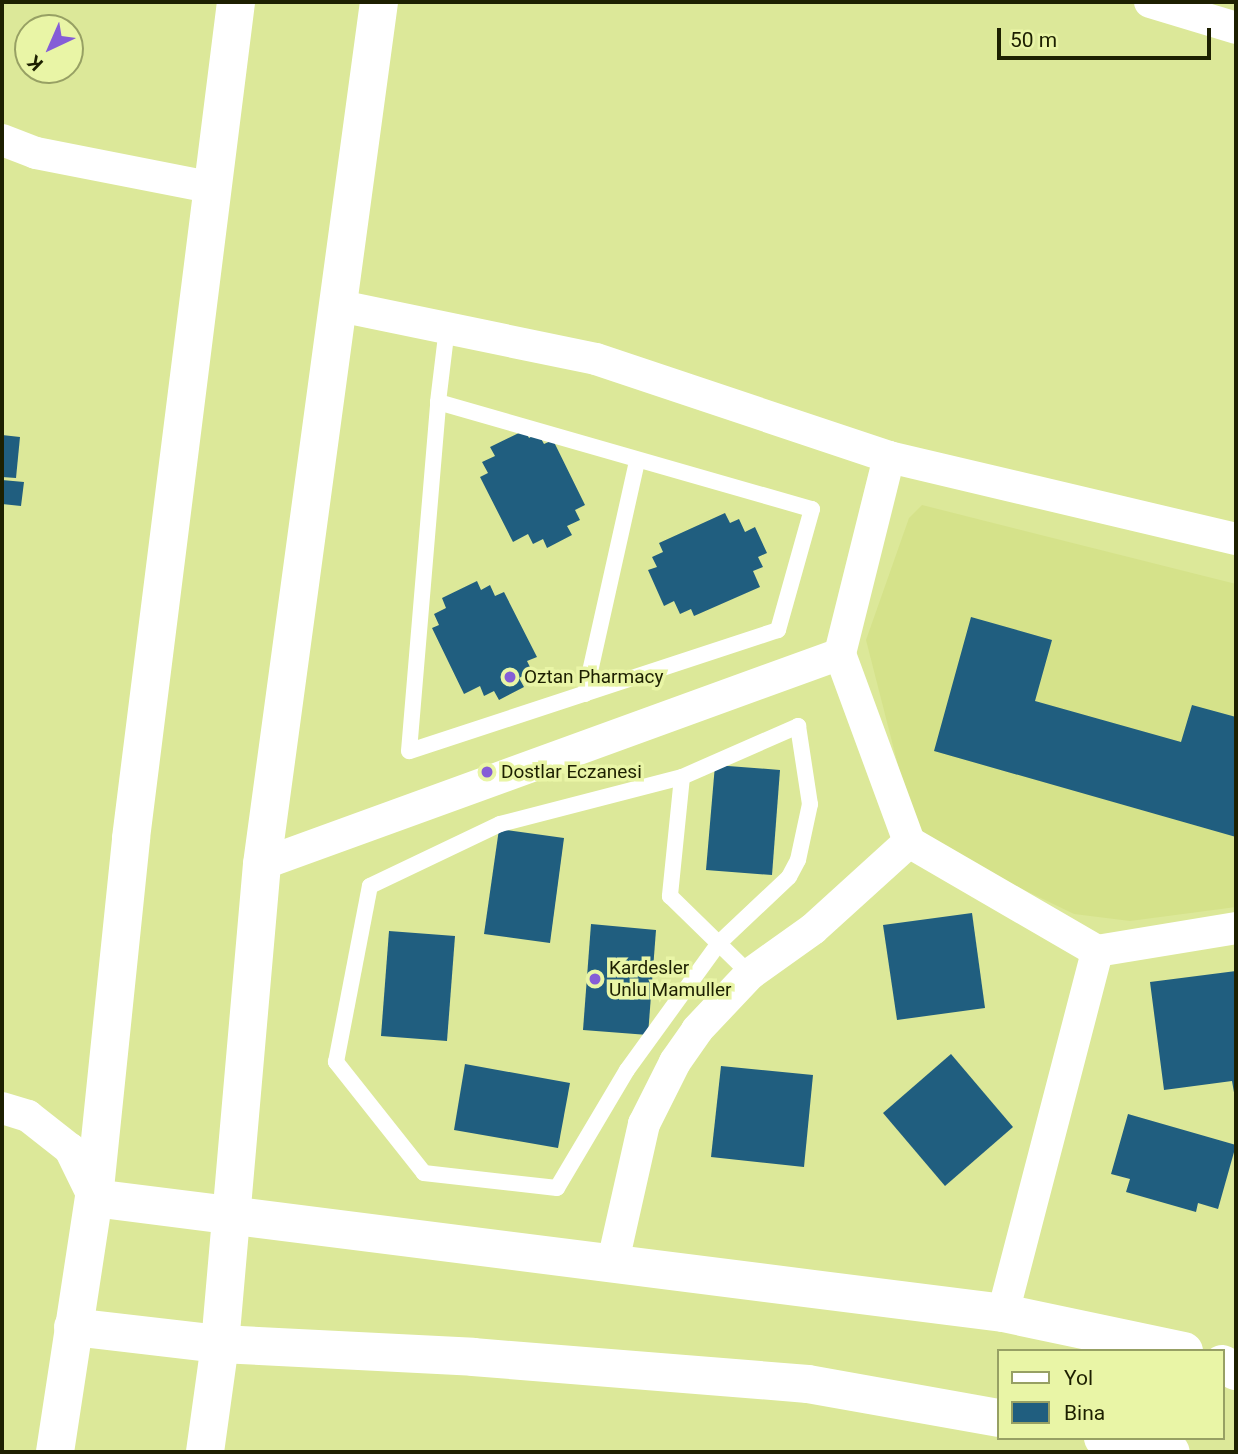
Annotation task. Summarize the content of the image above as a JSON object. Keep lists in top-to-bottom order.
{
  "places": ["Oztan Pharmacy", "Dostlar Eczanesi", "Kardesler Unlu Mamuller"],
  "legend": ["Yol", "Bina"],
  "scale_bar": "50 m",
  "north": "bottom left"
}
